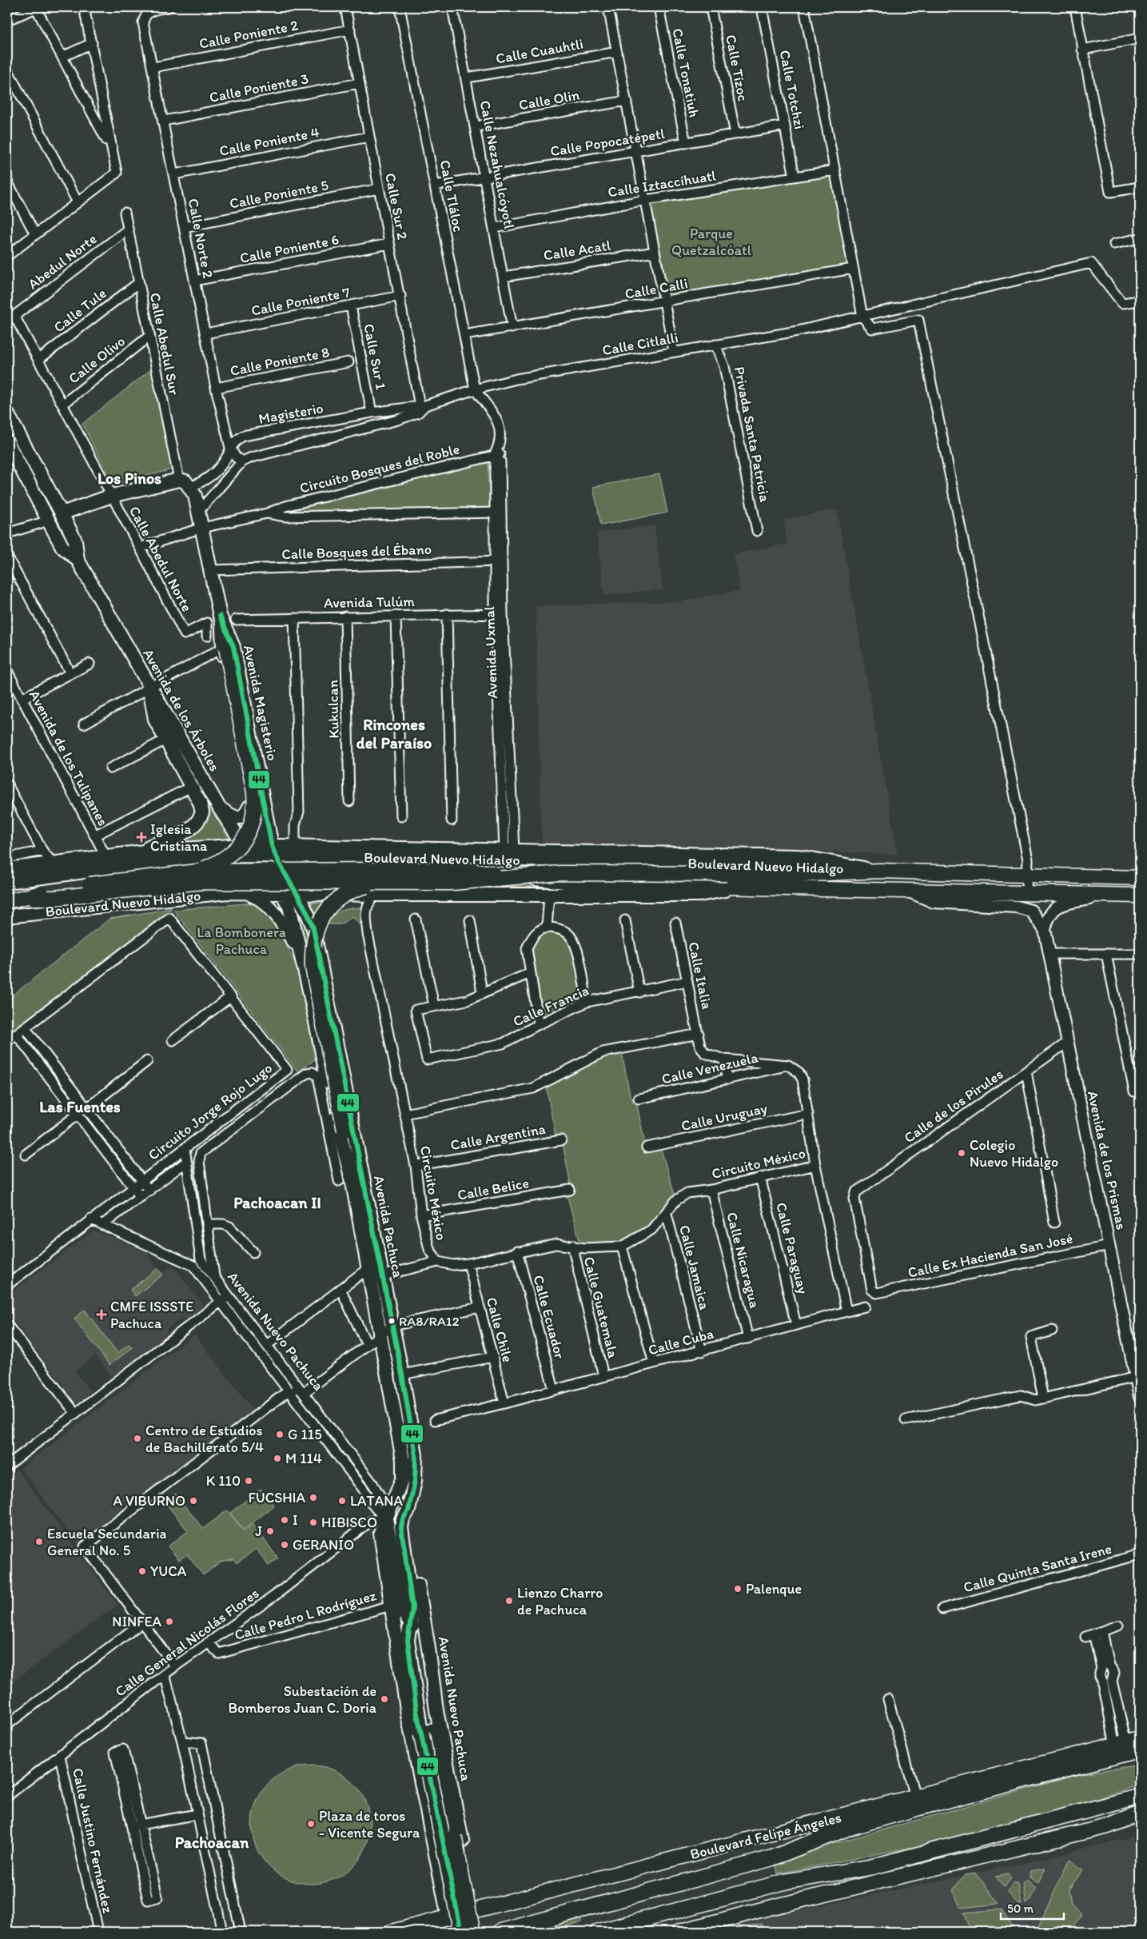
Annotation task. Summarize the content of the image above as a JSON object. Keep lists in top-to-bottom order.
{
  "streets": {
    "highway": ["Boulevard Felipe Ángeles"],
    "main road": [
      "Avenida Magisterio",
      "Avenida de los Árboles",
      "Boulevard Nuevo Hidalgo",
      "Avenida Pachuca",
      "Avenida Nuevo Pachuca"
    ],
    "street": [
      "Calle Poniente 2",
      "Calle Cuauhtli",
      "Calle Tízoc",
      "Calle Tonatiuh",
      "Calle Poniente 3",
      "Calle Totchzi",
      "Calle Olin",
      "Calle Poniente 4",
      "Calle Popocatépetl",
      "Calle Nezahualcóyotl",
      "Calle Iztaccíhuatl",
      "Calle Poniente 5",
      "Calle Tláloc",
      "Calle Sur 2",
      "Calle Norte 2",
      "Calle Poniente 6",
      "Calle Acatl",
      "Abedul Norte",
      "Calle Calli",
      "Calle Poniente 7",
      "Calle Tule",
      "Calle Abedul Sur",
      "Calle Citlalli",
      "Calle Sur 1",
      "Calle Olivo",
      "Calle Poniente 8",
      "Magisterio",
      "Privada Santa Patricia",
      "Circuito Bosques del Roble",
      "Calle Bosques del Ébano",
      "Calle Abedul Norte",
      "Avenida Tulúm",
      "Avenida Uxmal",
      "Kukulcan",
      "Avenida de los Tulipanes",
      "Calle Italia",
      "Calle Francia",
      "Calle Venezuela",
      "Calle de los Pirules",
      "Circuito Jorge Rojo Lugo",
      "Calle Uruguay",
      "Calle Argentina",
      "Avenida de los Prismas",
      "Circuito México",
      "Calle Belice",
      "Calle Paraguay",
      "Calle Ex Hacienda San José",
      "Calle Nicaragua",
      "Calle Jamaica",
      "Calle Guatemala",
      "Calle Ecuador",
      "Calle Chile",
      "Calle Cuba",
      "Calle Quinta Santa Irene",
      "Calle Pedro L Rodríguez",
      "Calle General Nicolás Flores",
      "Calle Justino Fernández"
    ]
  },
  "crossings": [
    ["Calle Poniente 2", "Calle Sur 2"],
    ["Calle Poniente 2", "Calle Norte 2"],
    ["Calle Cuauhtli", "Calle Nezahualcóyotl"],
    ["Calle Tízoc", "Calle Popocatépetl"],
    ["Calle Tonatiuh", "Calle Popocatépetl"],
    ["Calle Poniente 3", "Calle Sur 2"],
    ["Calle Poniente 3", "Calle Norte 2"],
    ["Calle Totchzi", "Calle Popocatépetl"],
    ["Calle Totchzi", "Calle Iztaccíhuatl"],
    ["Calle Olin", "Calle Nezahualcóyotl"],
    ["Calle Poniente 4", "Calle Sur 2"],
    ["Calle Poniente 4", "Calle Norte 2"],
    ["Calle Popocatépetl", "Calle Nezahualcóyotl"],
    ["Calle Popocatépetl", "Calle Tláloc"],
    ["Calle Nezahualcóyotl", "Calle Iztaccíhuatl"],
    ["Calle Nezahualcóyotl", "Calle Acatl"],
    ["Calle Nezahualcóyotl", "Calle Calli"],
    ["Calle Poniente 5", "Calle Sur 2"],
    ["Calle Poniente 5", "Calle Norte 2"],
    ["Calle Tláloc", "Calle Calli"],
    ["Calle Tláloc", "Calle Citlalli"],
    ["Calle Tláloc", "Avenida Uxmal"],
    ["Calle Sur 2", "Calle Poniente 6"],
    ["Calle Sur 2", "Calle Poniente 7"],
    ["Calle Sur 2", "Calle Citlalli"],
    ["Calle Sur 2", "Magisterio"],
    ["Calle Norte 2", "Calle Poniente 6"],
    ["Calle Norte 2", "Calle Poniente 7"],
    ["Calle Norte 2", "Calle Poniente 8"],
    ["Calle Norte 2", "Magisterio"],
    ["Abedul Norte", "Calle Abedul Sur"],
    ["Abedul Norte", "Calle Abedul Norte"],
    ["Calle Poniente 7", "Calle Sur 1"],
    ["Calle Tule", "Calle Abedul Sur"],
    ["Calle Tule", "Calle Abedul Norte"],
    ["Calle Abedul Sur", "Calle Olivo"],
    ["Calle Citlalli", "Magisterio"],
    ["Calle Citlalli", "Privada Santa Patricia"],
    ["Calle Citlalli", "Avenida Uxmal"],
    ["Calle Sur 1", "Magisterio"],
    ["Calle Olivo", "Calle Abedul Norte"],
    ["Magisterio", "Avenida Magisterio"],
    ["Circuito Bosques del Roble", "Calle Abedul Norte"],
    ["Circuito Bosques del Roble", "Avenida Uxmal"],
    ["Circuito Bosques del Roble", "Avenida Magisterio"],
    ["Calle Bosques del Ébano", "Avenida Uxmal"],
    ["Calle Bosques del Ébano", "Avenida Magisterio"],
    ["Avenida Tulúm", "Avenida Uxmal"],
    ["Avenida Tulúm", "Kukulcan"],
    ["Avenida Magisterio", "Boulevard Nuevo Hidalgo"],
    ["Avenida de los Árboles", "Boulevard Nuevo Hidalgo"],
    ["Boulevard Nuevo Hidalgo", "Avenida de los Prismas"],
    ["Boulevard Nuevo Hidalgo", "Circuito México"],
    ["Boulevard Nuevo Hidalgo", "Avenida Pachuca"],
    ["Calle Italia", "Calle Francia"],
    ["Calle Venezuela", "Circuito México"],
    ["Calle de los Pirules", "Avenida de los Prismas"],
    ["Calle de los Pirules", "Calle Ex Hacienda San José"],
    ["Circuito Jorge Rojo Lugo", "Avenida Nuevo Pachuca"],
    ["Calle Uruguay", "Circuito México"],
    ["Calle Argentina", "Circuito México"],
    ["Avenida de los Prismas", "Calle Ex Hacienda San José"],
    ["Circuito México", "Calle Belice"],
    ["Circuito México", "Calle Paraguay"],
    ["Circuito México", "Calle Nicaragua"],
    ["Circuito México", "Calle Jamaica"],
    ["Circuito México", "Calle Guatemala"],
    ["Circuito México", "Calle Ecuador"],
    ["Circuito México", "Calle Chile"],
    ["Avenida Pachuca", "Avenida Nuevo Pachuca"],
    ["Avenida Pachuca", "Calle General Nicolás Flores"],
    ["Calle Paraguay", "Calle Cuba"],
    ["Calle Nicaragua", "Calle Cuba"],
    ["Calle Jamaica", "Calle Cuba"],
    ["Calle Guatemala", "Calle Cuba"],
    ["Calle Ecuador", "Calle Cuba"],
    ["Calle Chile", "Calle Cuba"],
    ["Avenida Nuevo Pachuca", "Calle Pedro L Rodríguez"],
    ["Avenida Nuevo Pachuca", "Calle General Nicolás Flores"],
    ["Avenida Nuevo Pachuca", "Boulevard Felipe Ángeles"],
    ["Calle Pedro L Rodríguez", "Calle General Nicolás Flores"],
    ["Calle General Nicolás Flores", "Calle Justino Fernández"]
  ],
  "districts": [
    "Los Pinos",
    "Rincones del Paraíso",
    "Las Fuentes",
    "Pachoacan II",
    "Pachoacan"
  ],
  "parks": ["Parque Quetzalcóatl", "La Bombonera Pachuca"],
  "places": {
    "health": ["Iglesia Cristiana", "CMFE ISSSTE Pachuca"],
    "other": [
      "Colegio Nuevo Hidalgo",
      "RA8/RA12",
      "G 115",
      "Centro de Estudios de Bachillerato 5/4",
      "M 114",
      "K 110",
      "FUCSHIA",
      "A VIBURNO",
      "LATANA",
      "I",
      "HIBISCO",
      "J",
      "Escuela Secundaria General No. 5",
      "GERANIO",
      "YUCA",
      "Palenque",
      "Lienzo Charro de Pachuca",
      "NINFEA",
      "Subestación de Bomberos Juan C. Doria",
      "Plaza de toros - Vicente Segura"
    ]
  },
  "lines": ["transit line 44"],
  "scale_bar": "50 m"
}
